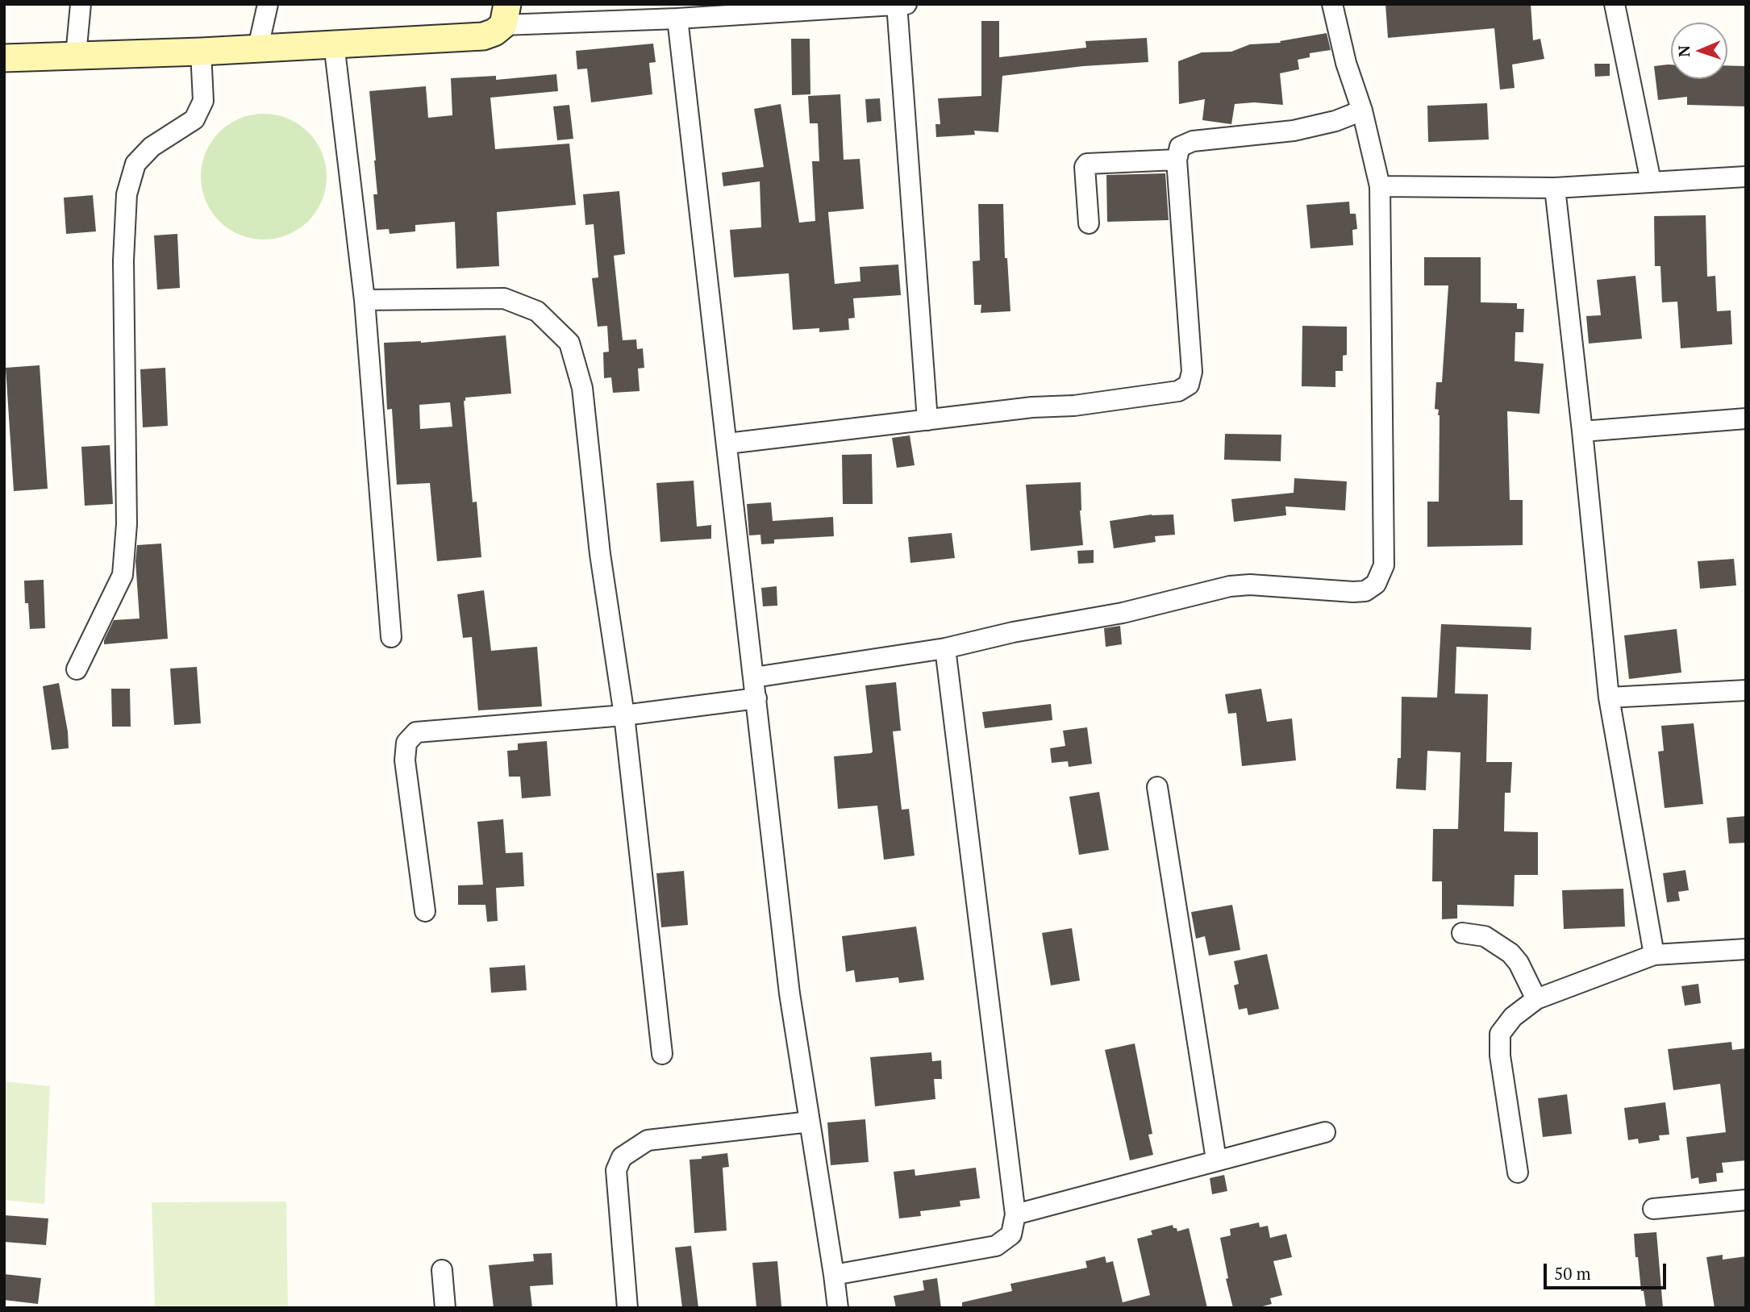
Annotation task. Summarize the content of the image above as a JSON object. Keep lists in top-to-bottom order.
{
  "scale_bar": "50 m",
  "north": "left"
}
